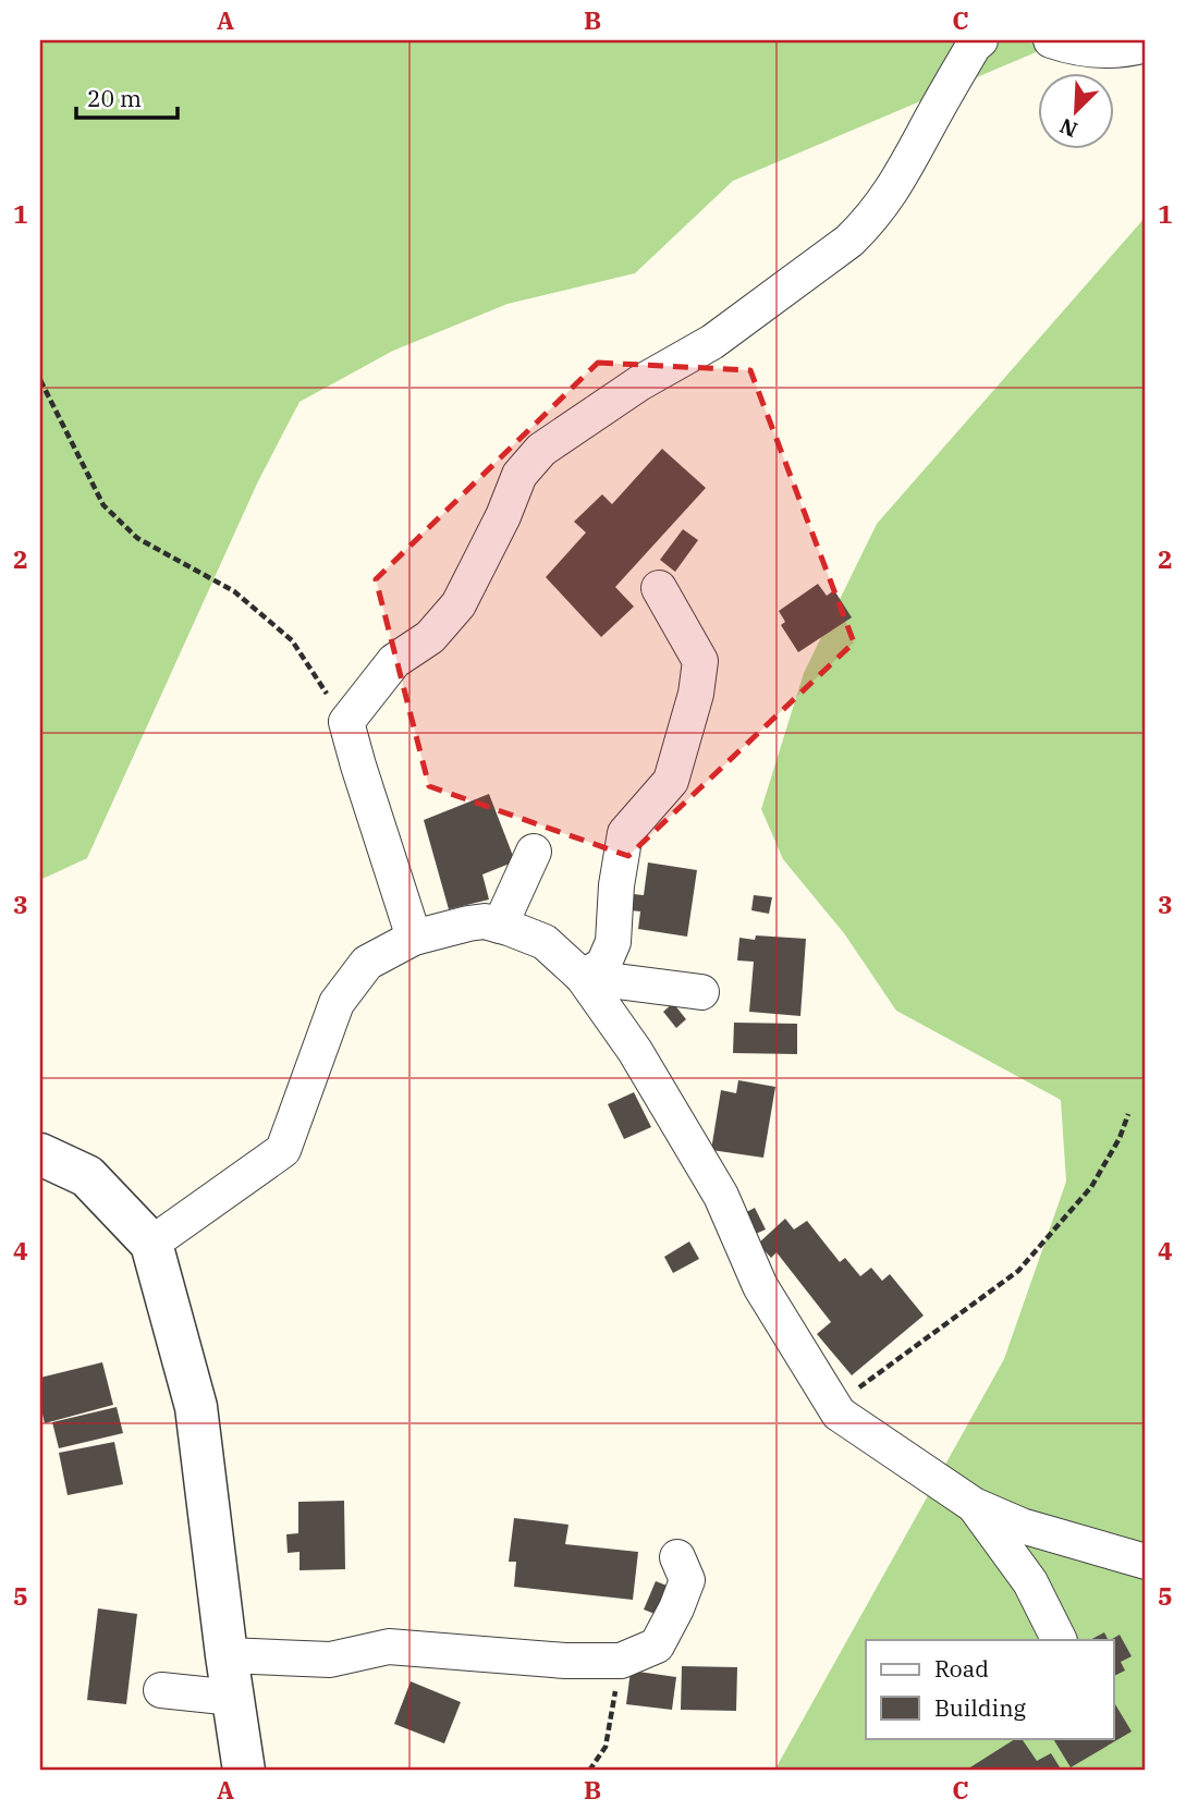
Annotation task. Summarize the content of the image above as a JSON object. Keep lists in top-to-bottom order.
{
  "legend": ["Road", "Building"],
  "scale_bar": "20 m",
  "north": "bottom left",
  "grid": {
    "columns": ["A", "B", "C"],
    "rows": [
      "1",
      "2",
      "3",
      "4",
      "5"
    ]
  }
}
